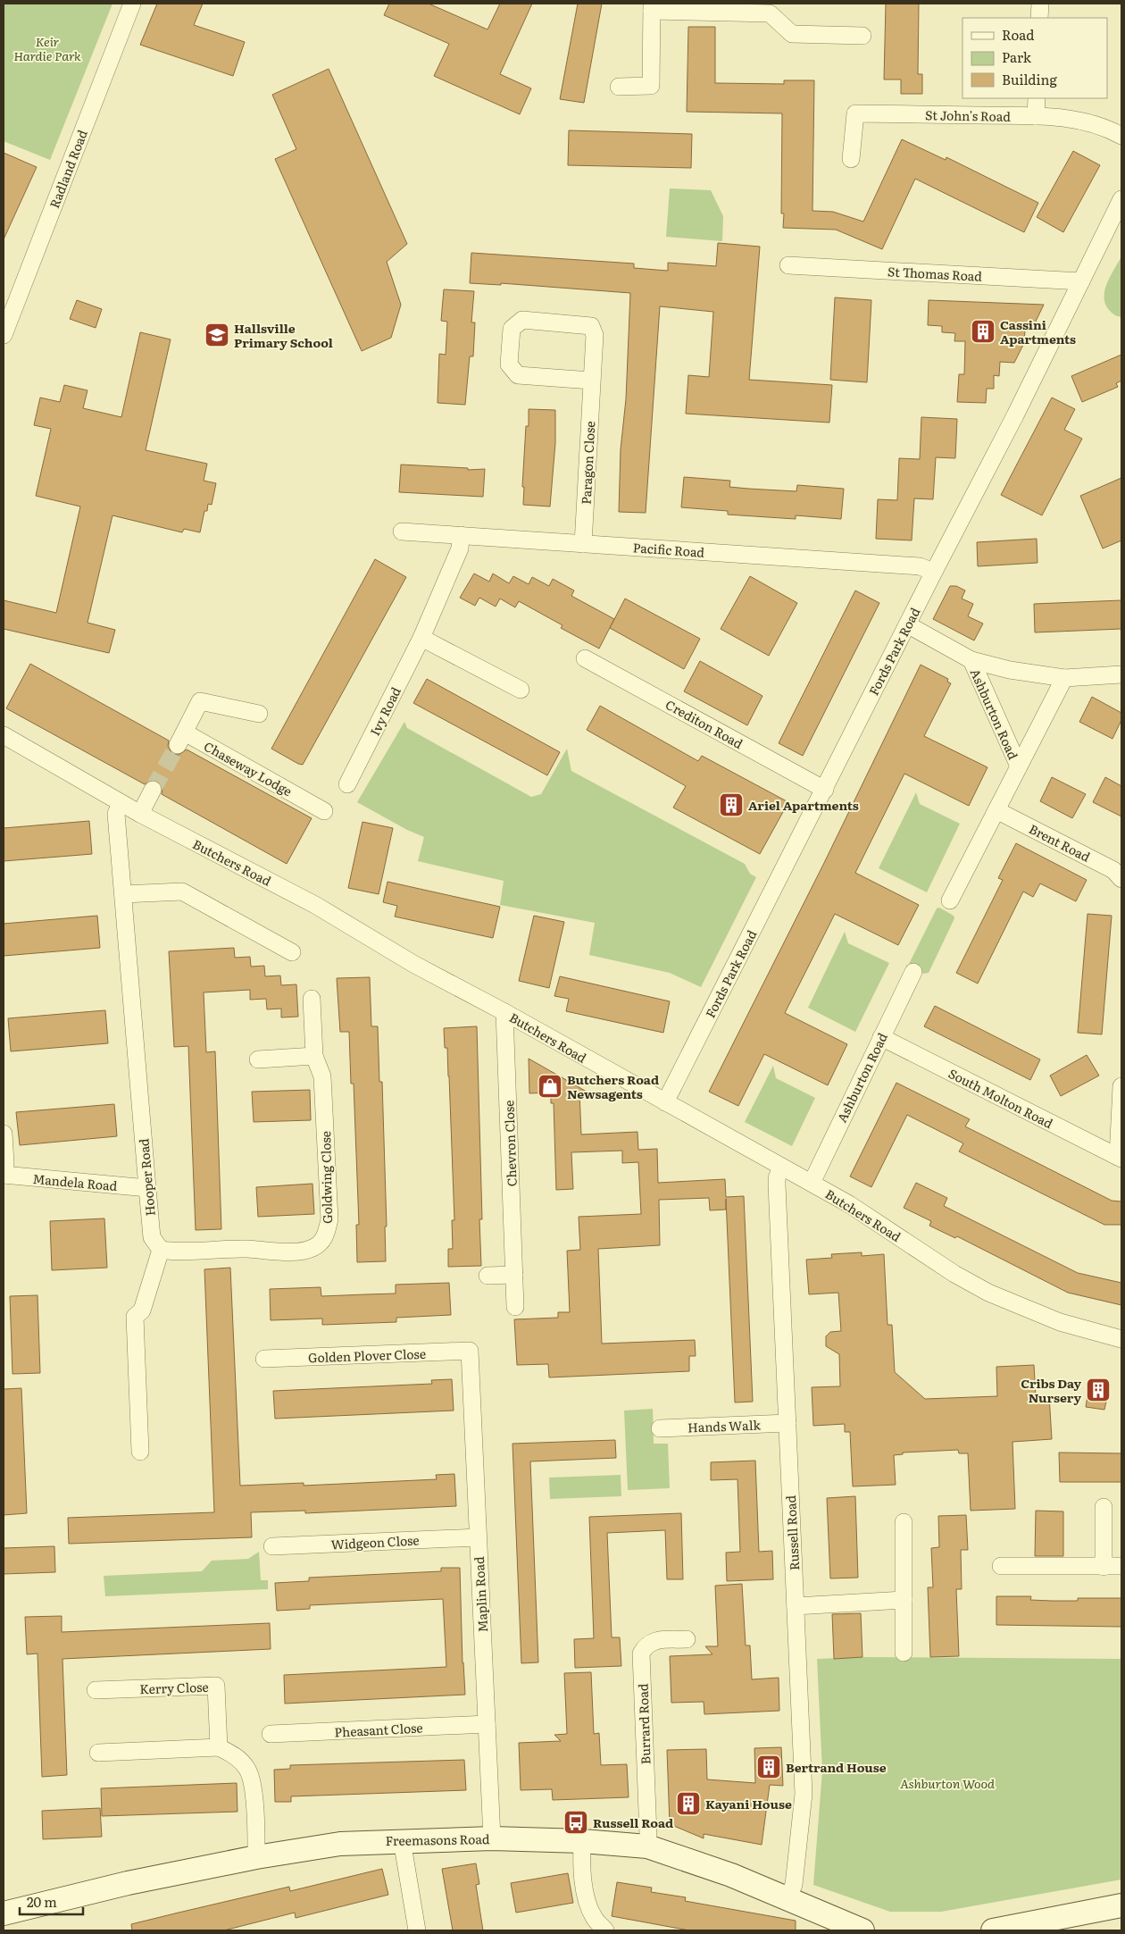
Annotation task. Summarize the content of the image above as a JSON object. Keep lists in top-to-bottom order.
{
  "streets": {
    "street": [
      "St John's Road",
      "Radland Road",
      "St Thomas Road",
      "Paragon Close",
      "Pacific Road",
      "Fords Park Road",
      "Ivy Road",
      "Ashburton Road",
      "Crediton Road",
      "Chaseway Lodge",
      "Brent Road",
      "Butchers Road",
      "South Molton Road",
      "Chevron Close",
      "Hooper Road",
      "Goldwing Close",
      "Mandela Road",
      "Golden Plover Close",
      "Hands Walk",
      "Russell Road",
      "Widgeon Close",
      "Maplin Road",
      "Kerry Close",
      "Burrard Road",
      "Pheasant Close",
      "Freemasons Road"
    ]
  },
  "crossings": [
    ["St Thomas Road", "Fords Park Road"],
    ["Paragon Close", "Pacific Road"],
    ["Pacific Road", "Fords Park Road"],
    ["Pacific Road", "Ivy Road"],
    ["Fords Park Road", "Crediton Road"],
    ["Fords Park Road", "Butchers Road"],
    ["Ashburton Road", "Brent Road"],
    ["Ashburton Road", "Butchers Road"],
    ["Ashburton Road", "South Molton Road"],
    ["Butchers Road", "Chevron Close"],
    ["Butchers Road", "Hooper Road"],
    ["Butchers Road", "Russell Road"],
    ["Hooper Road", "Goldwing Close"],
    ["Hooper Road", "Mandela Road"],
    ["Golden Plover Close", "Maplin Road"],
    ["Hands Walk", "Russell Road"],
    ["Russell Road", "Freemasons Road"],
    ["Widgeon Close", "Maplin Road"],
    ["Maplin Road", "Pheasant Close"],
    ["Maplin Road", "Freemasons Road"],
    ["Burrard Road", "Freemasons Road"]
  ],
  "parks": ["Keir Hardie Park", "Ashburton Wood"],
  "places": {
    "building": [
      "Cassini Apartments",
      "Ariel Apartments",
      "Cribs Day Nursery",
      "Bertrand House",
      "Kayani House"
    ],
    "school or university": ["Hallsville Primary School"],
    "shop": ["Butchers Road Newsagents"],
    "bus stop": ["Russell Road"]
  },
  "legend": ["Road", "Park", "Building"],
  "scale_bar": "20 m"
}
